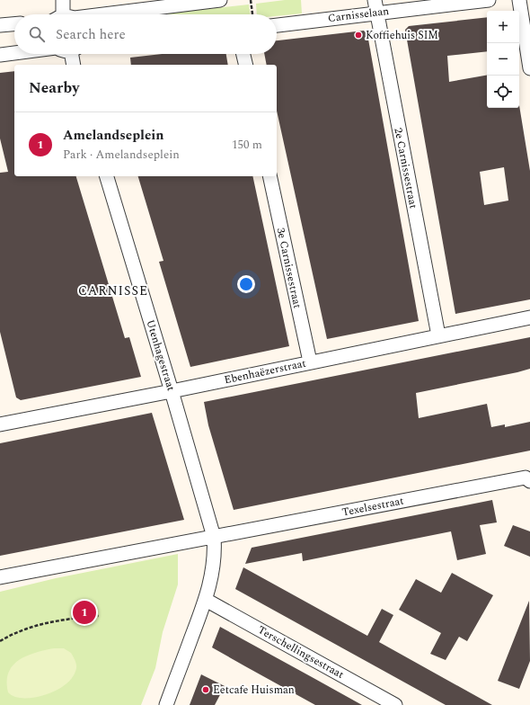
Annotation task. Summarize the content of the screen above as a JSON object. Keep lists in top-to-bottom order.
{
  "streets": {
    "street": [
      "Carnisselaan",
      "2e Carnissestraat",
      "3e Carnissestraat",
      "Utenhagestraat",
      "Ebenhaëzerstraat",
      "Texelsestraat",
      "Terschellingsestraat"
    ]
  },
  "crossings": [
    ["Carnisselaan", "2e Carnissestraat"],
    ["2e Carnissestraat", "Ebenhaëzerstraat"],
    ["3e Carnissestraat", "Ebenhaëzerstraat"],
    ["Utenhagestraat", "Ebenhaëzerstraat"],
    ["Utenhagestraat", "Texelsestraat"],
    ["Utenhagestraat", "Terschellingsestraat"]
  ],
  "districts": ["CARNISSE"],
  "places": ["Koffiehuis SIM", "Eetcafe Huisman"],
  "page": {
    "map_buttons": ["+", "−"],
    "search": "Search here",
    "heading": "Nearby",
    "list": [
      {
        "mark": "1",
        "name": "Amelandseplein",
        "note": "Park · Amelandseplein",
        "value": "150 m"
      }
    ],
    "pins": "1"
  }
}
